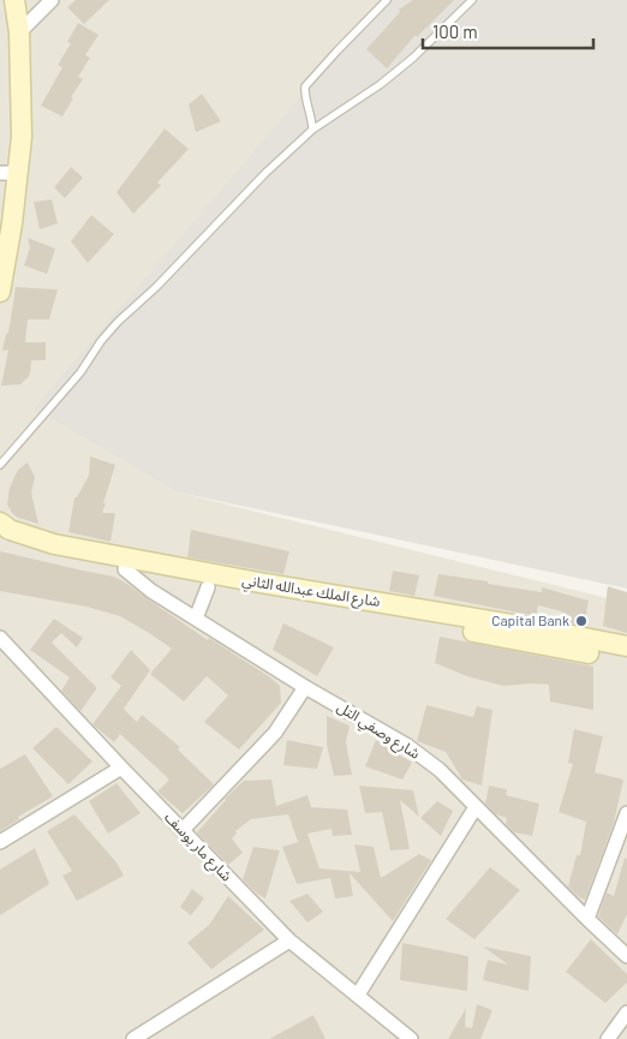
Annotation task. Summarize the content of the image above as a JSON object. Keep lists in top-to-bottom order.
{
  "streets": {
    "main road": ["شارع الملك عبدالله الثاني"],
    "street": ["شارع وصفي التل", "شارع مار يوسف"]
  },
  "crossings": [
    ["شارع الملك عبدالله الثاني", "شارع وصفي التل"]
  ],
  "places": ["Capital Bank"],
  "scale_bar": "100 m"
}
